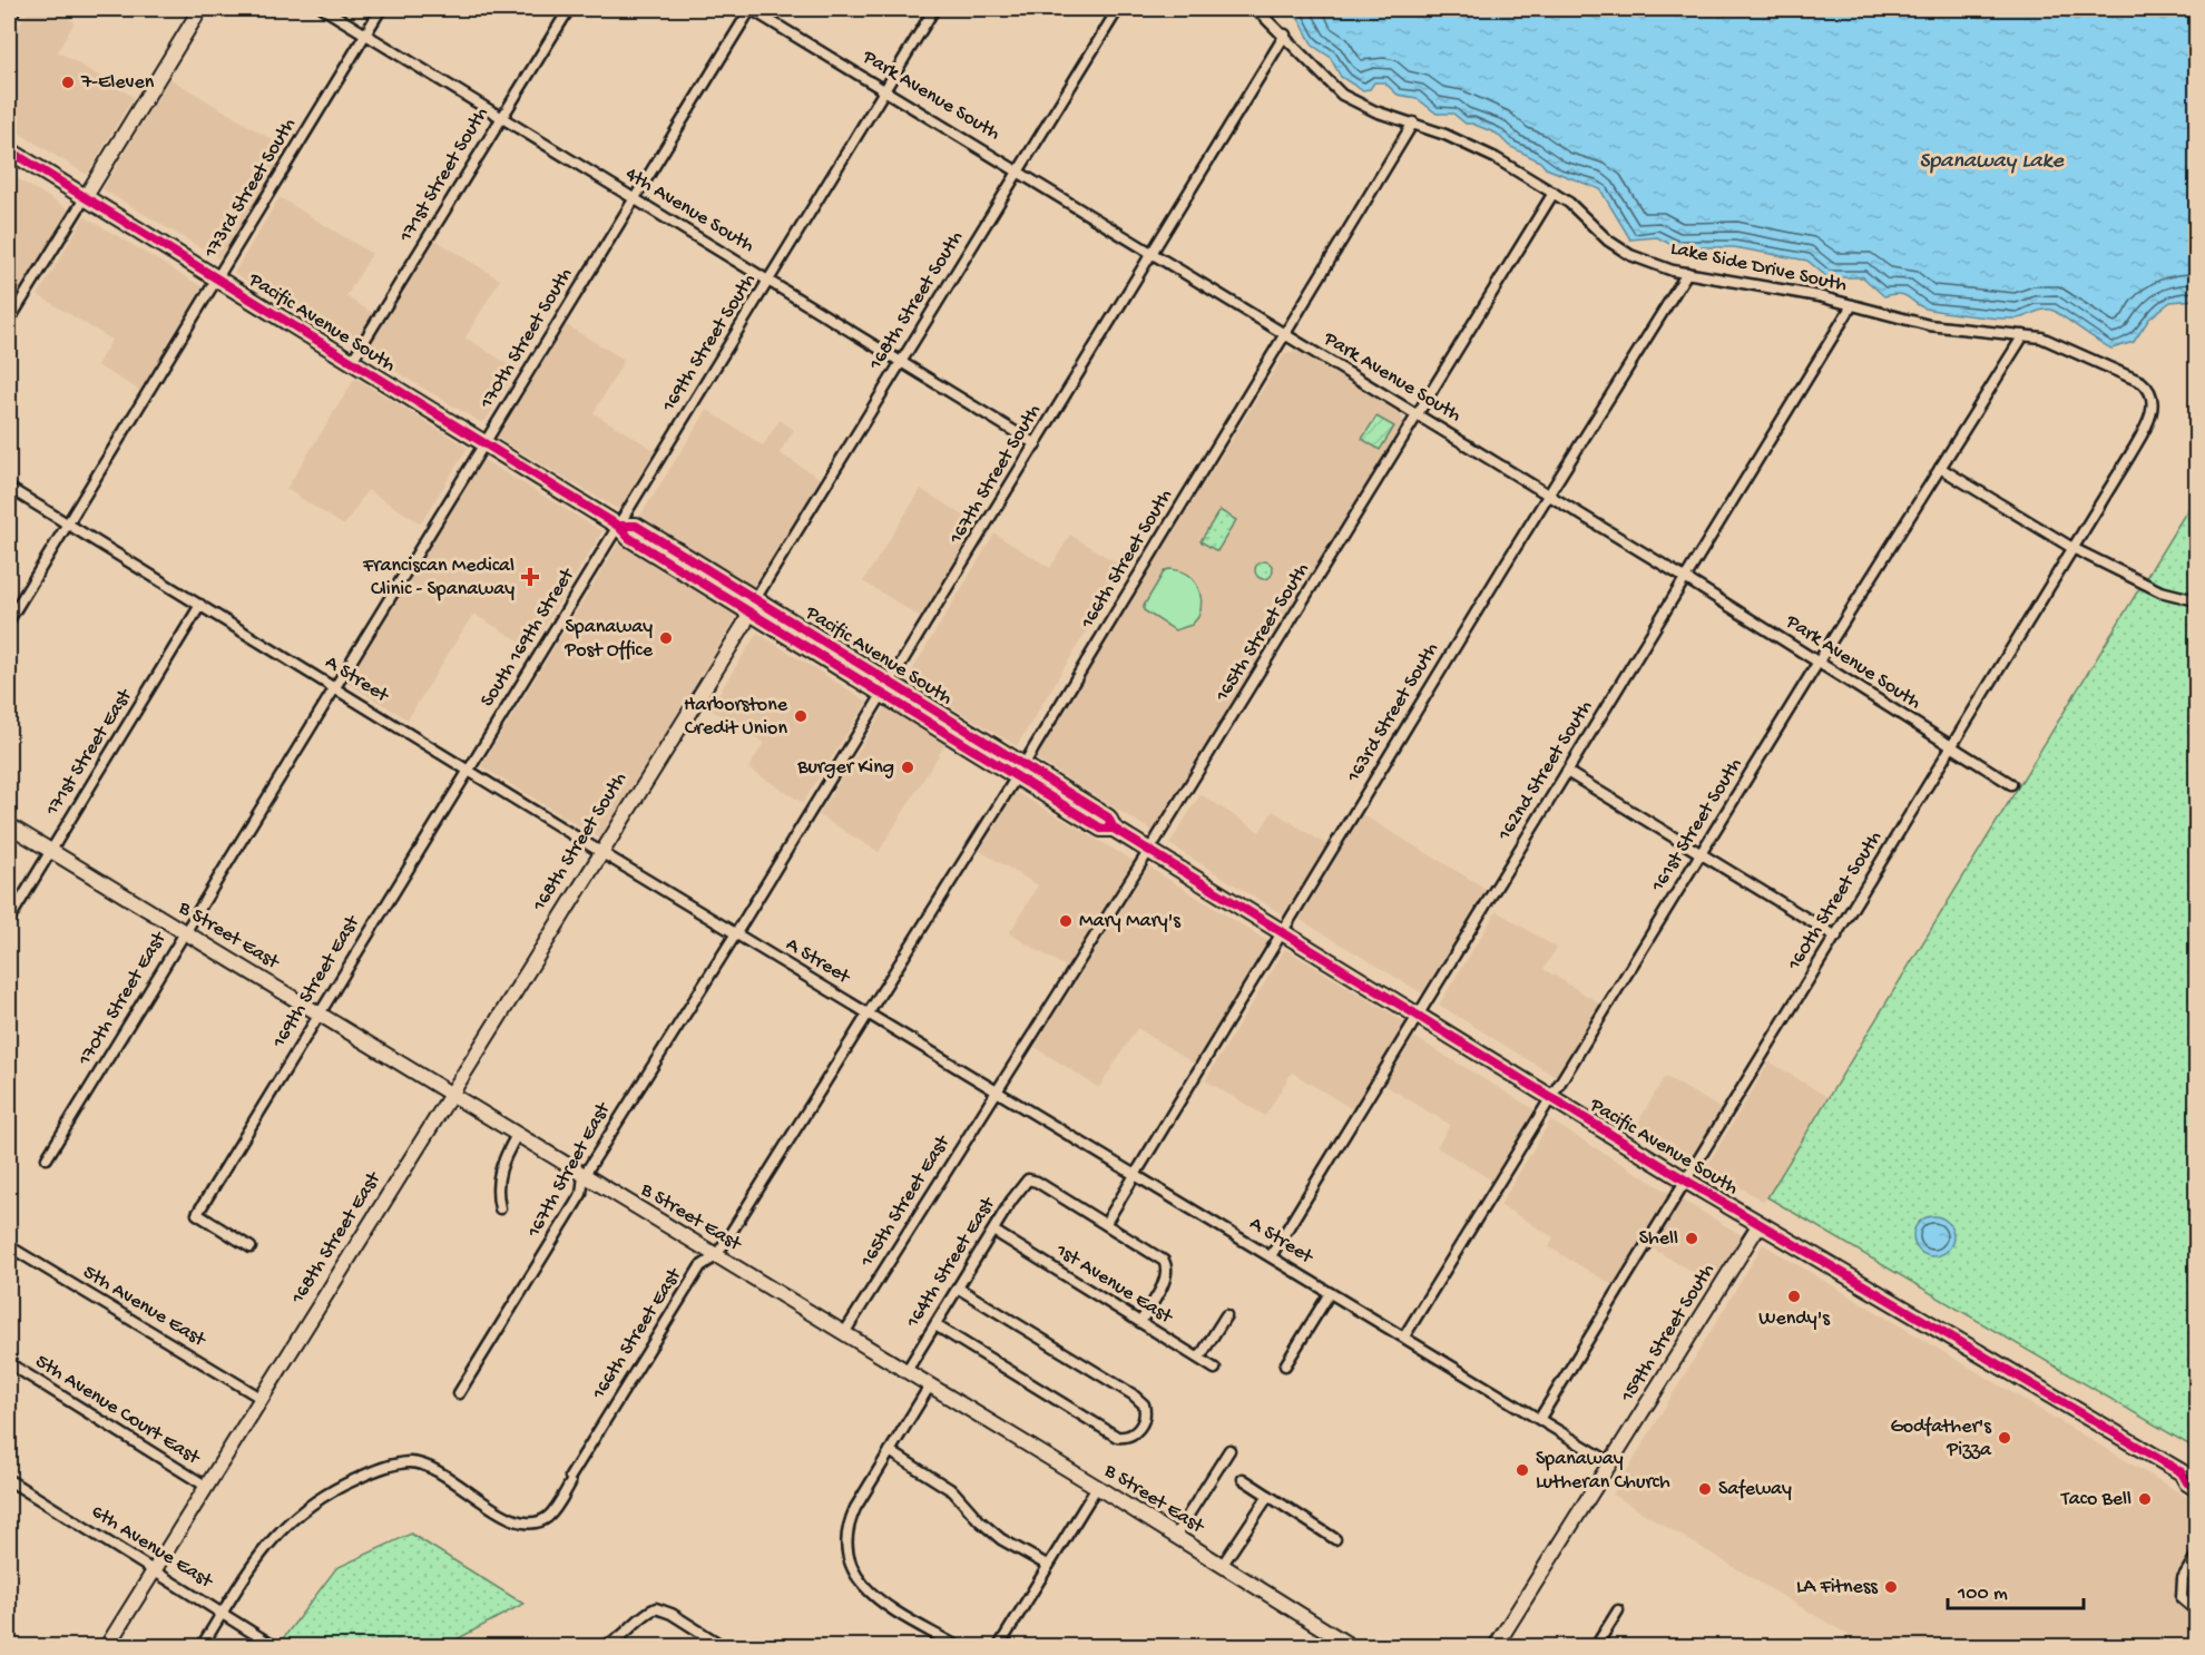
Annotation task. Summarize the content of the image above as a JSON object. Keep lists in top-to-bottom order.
{
  "streets": {
    "main road": ["Pacific Avenue South"],
    "street": [
      "Park Avenue South",
      "171st Street South",
      "173rd Street South",
      "4th Avenue South",
      "Lake Side Drive South",
      "168th Street South",
      "170th Street South",
      "169th Street South",
      "167th Street South",
      "166th Street South",
      "165th Street South",
      "South 169th Street",
      "A Street",
      "163rd Street South",
      "171st Street East",
      "162nd Street South",
      "161st Street South",
      "160th Street South",
      "B Street East",
      "169th Street East",
      "170th Street East",
      "167th Street East",
      "165th Street East",
      "168th Street East",
      "164th Street East",
      "1st Avenue East",
      "5th Avenue East",
      "159th Street South",
      "166th Street East",
      "5th Avenue Court East",
      "6th Avenue East"
    ]
  },
  "crossings": [
    ["Park Avenue South", "168th Street South"],
    ["Park Avenue South", "170th Street South"],
    ["Park Avenue South", "169th Street South"],
    ["Park Avenue South", "167th Street South"],
    ["Park Avenue South", "166th Street South"],
    ["Park Avenue South", "165th Street South"],
    ["Park Avenue South", "163rd Street South"],
    ["Park Avenue South", "162nd Street South"],
    ["Park Avenue South", "161st Street South"],
    ["Park Avenue South", "160th Street South"],
    ["171st Street South", "4th Avenue South"],
    ["171st Street South", "Pacific Avenue South"],
    ["173rd Street South", "4th Avenue South"],
    ["173rd Street South", "Pacific Avenue South"],
    ["173rd Street South", "A Street"],
    ["4th Avenue South", "168th Street South"],
    ["4th Avenue South", "170th Street South"],
    ["4th Avenue South", "169th Street South"],
    ["4th Avenue South", "167th Street South"],
    ["Lake Side Drive South", "167th Street South"],
    ["Lake Side Drive South", "166th Street South"],
    ["Lake Side Drive South", "165th Street South"],
    ["Lake Side Drive South", "163rd Street South"],
    ["Lake Side Drive South", "162nd Street South"],
    ["Lake Side Drive South", "161st Street South"],
    ["Lake Side Drive South", "160th Street South"],
    ["168th Street South", "Pacific Avenue South"],
    ["168th Street South", "A Street"],
    ["168th Street South", "168th Street East"],
    ["Pacific Avenue South", "170th Street South"],
    ["Pacific Avenue South", "169th Street South"],
    ["Pacific Avenue South", "167th Street South"],
    ["Pacific Avenue South", "166th Street South"],
    ["Pacific Avenue South", "165th Street South"],
    ["Pacific Avenue South", "South 169th Street"],
    ["Pacific Avenue South", "163rd Street South"],
    ["Pacific Avenue South", "162nd Street South"],
    ["Pacific Avenue South", "161st Street South"],
    ["Pacific Avenue South", "160th Street South"],
    ["Pacific Avenue South", "159th Street South"],
    ["170th Street South", "A Street"],
    ["170th Street South", "170th Street East"],
    ["169th Street South", "South 169th Street"],
    ["167th Street South", "A Street"],
    ["167th Street South", "167th Street East"],
    ["166th Street South", "A Street"],
    ["166th Street South", "166th Street East"],
    ["165th Street South", "A Street"],
    ["165th Street South", "165th Street East"],
    ["South 169th Street", "A Street"],
    ["South 169th Street", "169th Street East"],
    ["A Street", "163rd Street South"],
    ["A Street", "171st Street East"],
    ["A Street", "162nd Street South"],
    ["A Street", "161st Street South"],
    ["A Street", "160th Street South"],
    ["A Street", "169th Street East"],
    ["A Street", "170th Street East"],
    ["A Street", "167th Street East"],
    ["A Street", "165th Street East"],
    ["A Street", "168th Street East"],
    ["A Street", "159th Street South"],
    ["A Street", "166th Street East"],
    ["163rd Street South", "164th Street East"],
    ["171st Street East", "B Street East"],
    ["B Street East", "169th Street East"],
    ["B Street East", "170th Street East"],
    ["B Street East", "167th Street East"],
    ["B Street East", "165th Street East"],
    ["B Street East", "168th Street East"],
    ["B Street East", "164th Street East"],
    ["B Street East", "166th Street East"],
    ["168th Street East", "5th Avenue East"],
    ["168th Street East", "5th Avenue Court East"],
    ["168th Street East", "6th Avenue East"],
    ["164th Street East", "1st Avenue East"],
    ["166th Street East", "6th Avenue East"]
  ],
  "water": ["Spanaway Lake"],
  "places": {
    "other": [
      "7-Eleven",
      "Spanaway Post Office",
      "Harborstone Credit Union",
      "Burger King",
      "Mary Mary's",
      "Shell",
      "Wendy's",
      "Godfather's Pizza",
      "Spanaway Lutheran Church",
      "Safeway",
      "Taco Bell",
      "LA Fitness"
    ],
    "health": ["Franciscan Medical Clinic - Spanaway"]
  },
  "scale_bar": "100 m"
}
